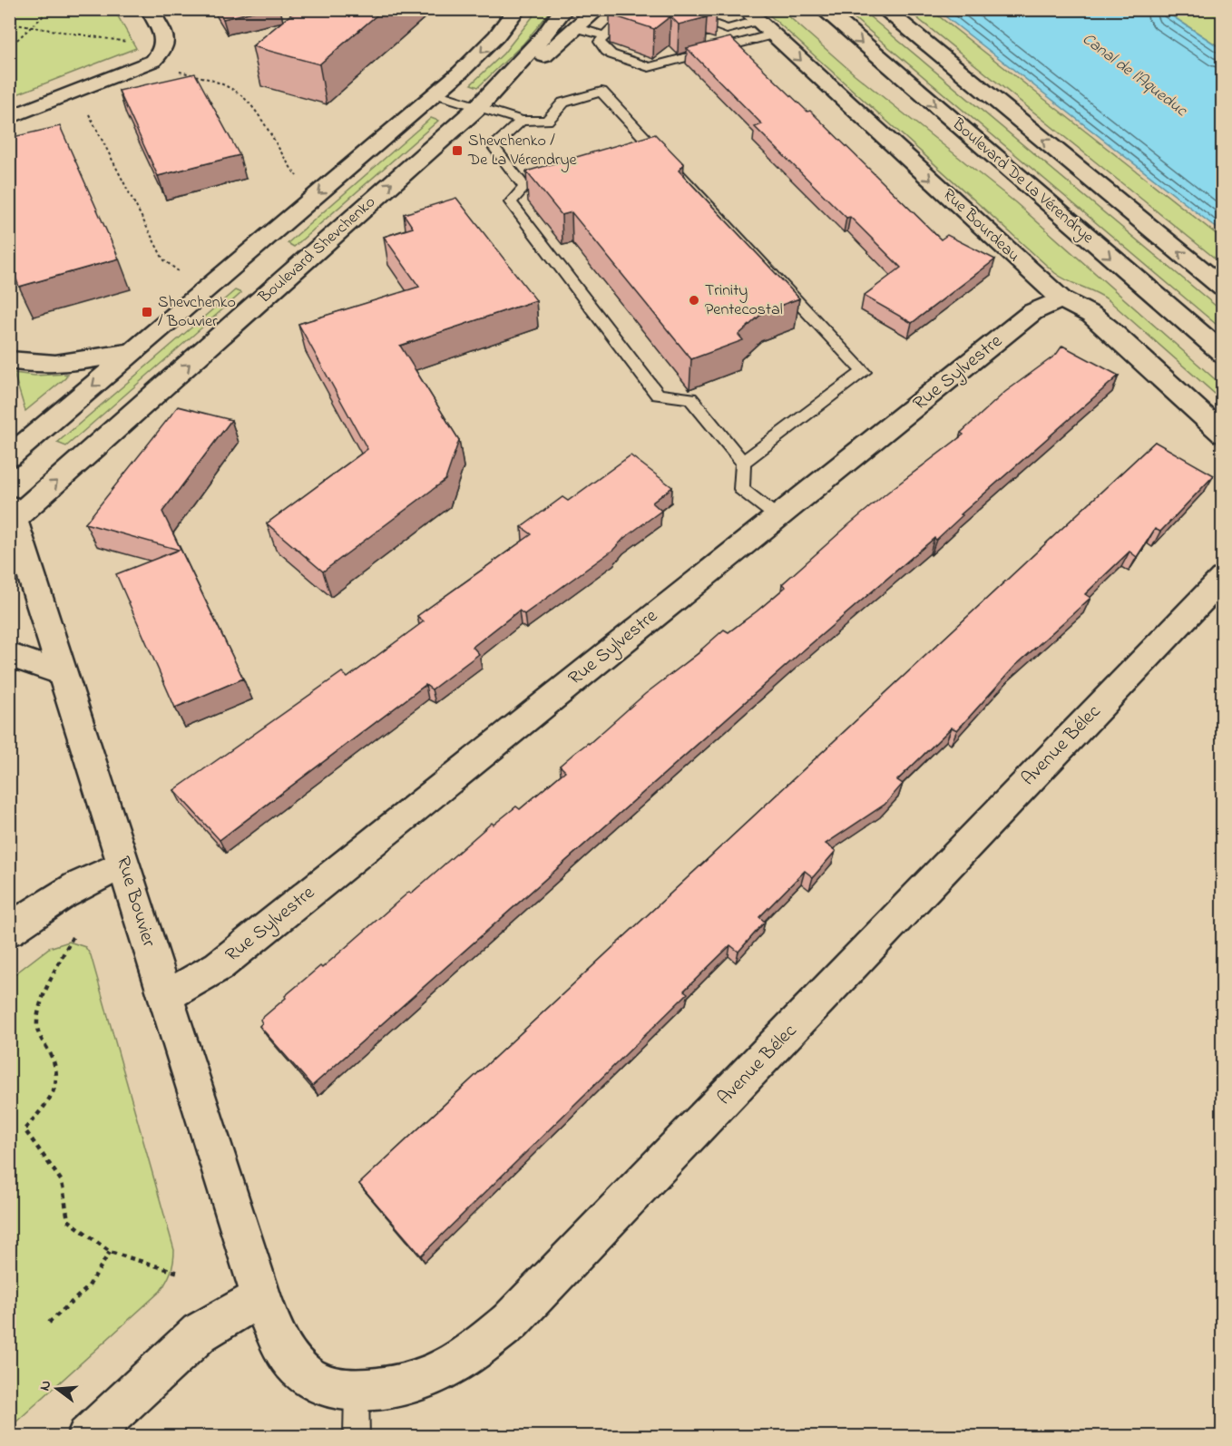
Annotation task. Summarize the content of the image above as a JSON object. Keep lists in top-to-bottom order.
{
  "streets": {
    "street": [
      "Boulevard De La Vérendrye",
      "Rue Bourdeau",
      "Boulevard Shevchenko",
      "Rue Sylvestre",
      "Avenue Bélec",
      "Rue Bouvier"
    ]
  },
  "crossings": [
    ["Rue Bourdeau", "Rue Sylvestre"],
    ["Boulevard Shevchenko", "Rue Bouvier"],
    ["Rue Sylvestre", "Rue Bouvier"],
    ["Avenue Bélec", "Rue Bouvier"]
  ],
  "water": ["Canal de l'Aqueduc"],
  "places": {
    "transit": ["Shevchenko / De La Vérendrye", "Shevchenko / Bouvier"],
    "other": ["Trinity Pentecostal"]
  },
  "north": "left"
}
